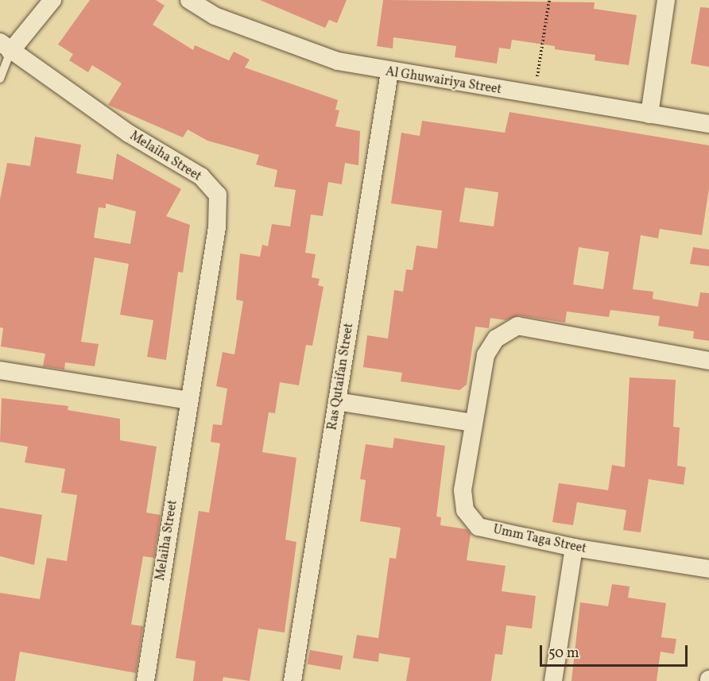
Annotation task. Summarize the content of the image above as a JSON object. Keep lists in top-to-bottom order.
{
  "streets": {
    "street": [
      "Al Ghuwairiya Street",
      "Melaiha Street",
      "Ras Qutaifan Street",
      "Umm Taga Street"
    ]
  },
  "crossings": [
    ["Al Ghuwairiya Street", "Ras Qutaifan Street"]
  ],
  "scale_bar": "50 m"
}
